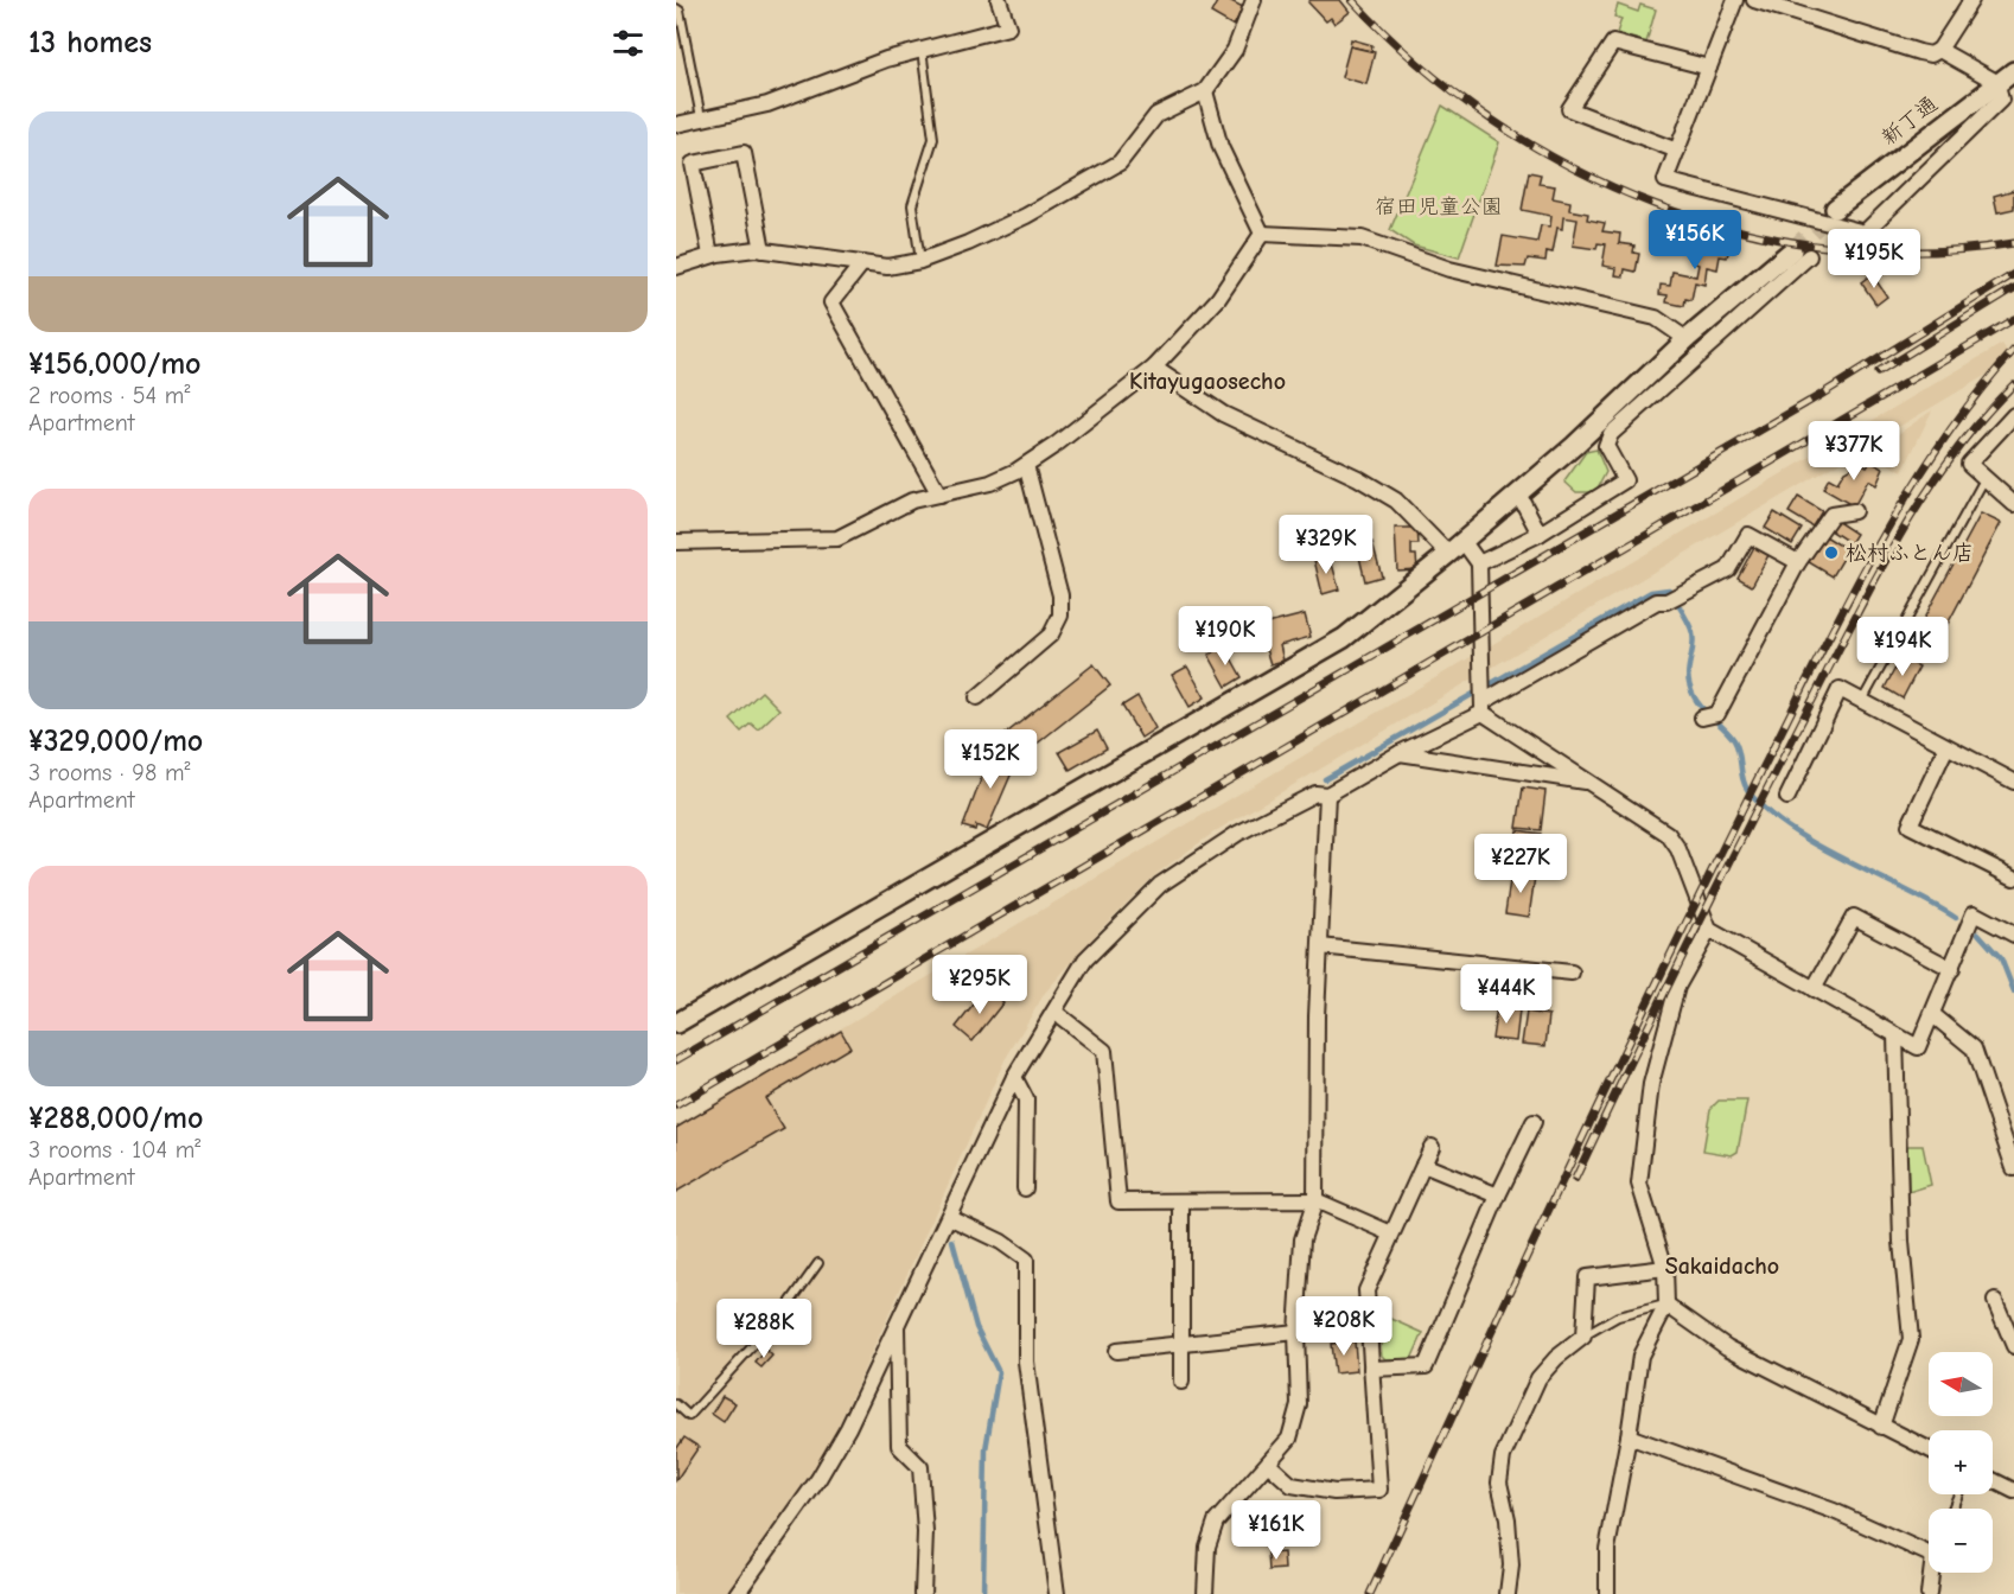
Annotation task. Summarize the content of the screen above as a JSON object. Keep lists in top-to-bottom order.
{
  "streets": {
    "street": ["新丁通"]
  },
  "districts": ["Kitayugaosecho", "Sakaidacho"],
  "parks": ["宿田児童公園"],
  "places": ["松村ふとん店"],
  "north": "left",
  "page": {
    "heading": "13 homes",
    "list": [
      {
        "name": "¥156,000/mo",
        "note": "2 rooms · 54 m² · Apartment"
      },
      {
        "name": "¥329,000/mo",
        "note": "3 rooms · 98 m² · Apartment"
      },
      {
        "name": "¥288,000/mo",
        "note": "3 rooms · 104 m² · Apartment"
      }
    ],
    "price": [
      "¥156K",
      "¥195K",
      "¥377K",
      "¥329K",
      "¥190K",
      "¥194K",
      "¥152K",
      "¥227K",
      "¥295K",
      "¥444K",
      "¥208K",
      "¥288K",
      "¥161K"
    ],
    "map_buttons": ["+", "−"]
  }
}
